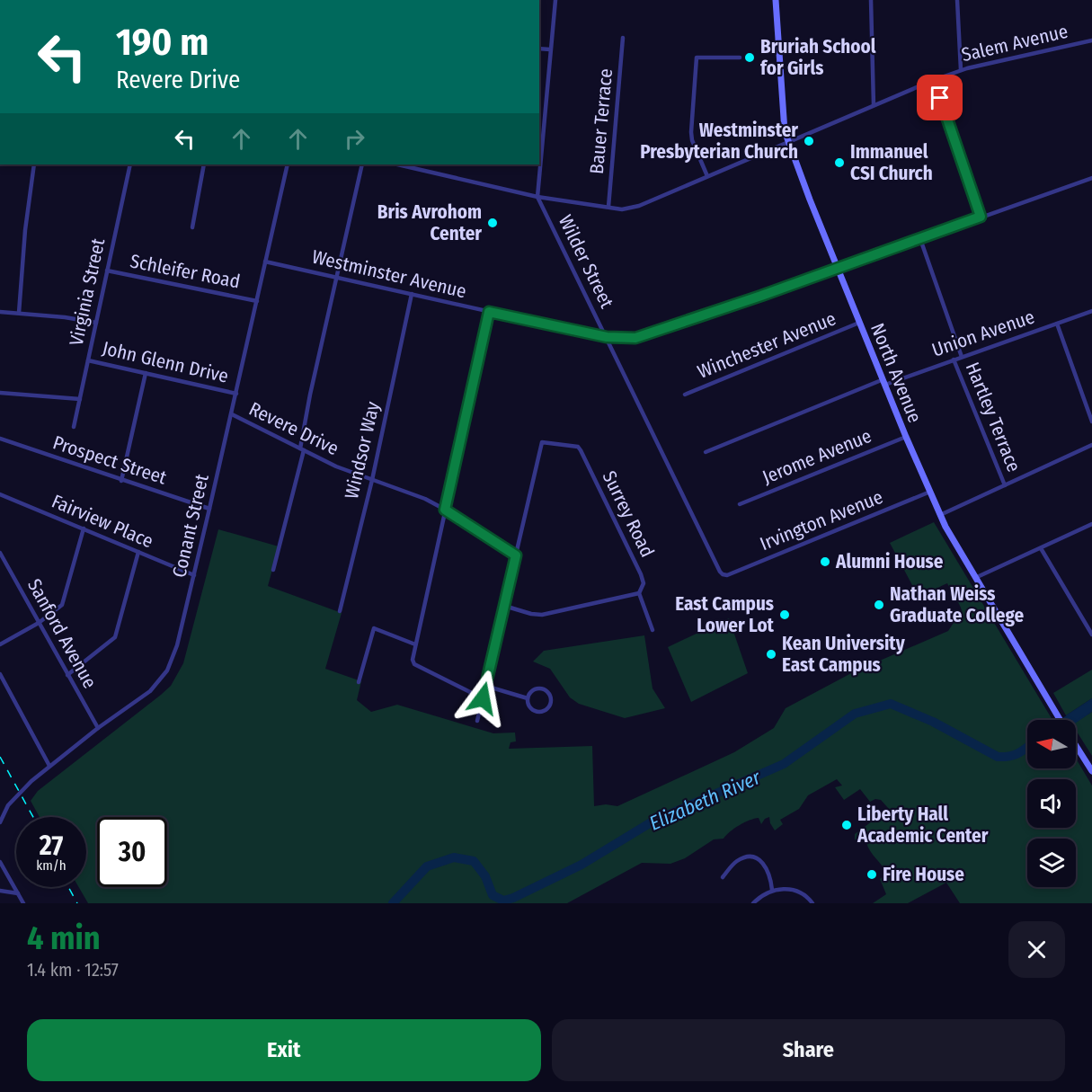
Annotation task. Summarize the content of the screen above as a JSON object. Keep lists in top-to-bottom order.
{
  "streets": {
    "main road": ["North Avenue"],
    "street": [
      "Salem Avenue",
      "Bauer Terrace",
      "Wilder Street",
      "Schleifer Road",
      "Westminster Avenue",
      "Virginia Street",
      "Union Avenue",
      "Winchester Avenue",
      "John Glenn Drive",
      "Hartley Terrace",
      "Revere Drive",
      "Windsor Way",
      "Jerome Avenue",
      "Prospect Street",
      "Surrey Road",
      "Irvington Avenue",
      "Fairview Place",
      "Conant Street",
      "Sanford Avenue"
    ]
  },
  "crossings": [
    ["Salem Avenue", "Bauer Terrace"],
    ["Salem Avenue", "Wilder Street"],
    ["Salem Avenue", "North Avenue"],
    ["Wilder Street", "Westminster Avenue"],
    ["Wilder Street", "Irvington Avenue"],
    ["Schleifer Road", "Virginia Street"],
    ["Schleifer Road", "Conant Street"],
    ["Westminster Avenue", "North Avenue"],
    ["Westminster Avenue", "Windsor Way"],
    ["Westminster Avenue", "Conant Street"],
    ["Virginia Street", "John Glenn Drive"],
    ["Union Avenue", "North Avenue"],
    ["Union Avenue", "Hartley Terrace"],
    ["Winchester Avenue", "North Avenue"],
    ["John Glenn Drive", "Conant Street"],
    ["North Avenue", "Jerome Avenue"],
    ["North Avenue", "Irvington Avenue"],
    ["Revere Drive", "Windsor Way"],
    ["Revere Drive", "Surrey Road"],
    ["Revere Drive", "Conant Street"],
    ["Prospect Street", "Conant Street"],
    ["Fairview Place", "Conant Street"],
    ["Conant Street", "Sanford Avenue"]
  ],
  "water": ["Elizabeth River"],
  "places": [
    "Bruriah School for Girls",
    "Westminster Presbyterian Church",
    "Immanuel CSI Church",
    "Bris Avrohom Center",
    "Alumni House",
    "Nathan Weiss Graduate College",
    "East Campus Lower Lot",
    "Kean University East Campus",
    "Liberty Hall Academic Center",
    "Fire House"
  ],
  "north": "left",
  "page": {
    "turn": ["190 m", "Revere Drive"],
    "speed": "27 km/h",
    "limit": "30",
    "heading": ["4 min", "1.4 km · 12:57"],
    "buttons": ["Exit", "Share"]
  }
}
